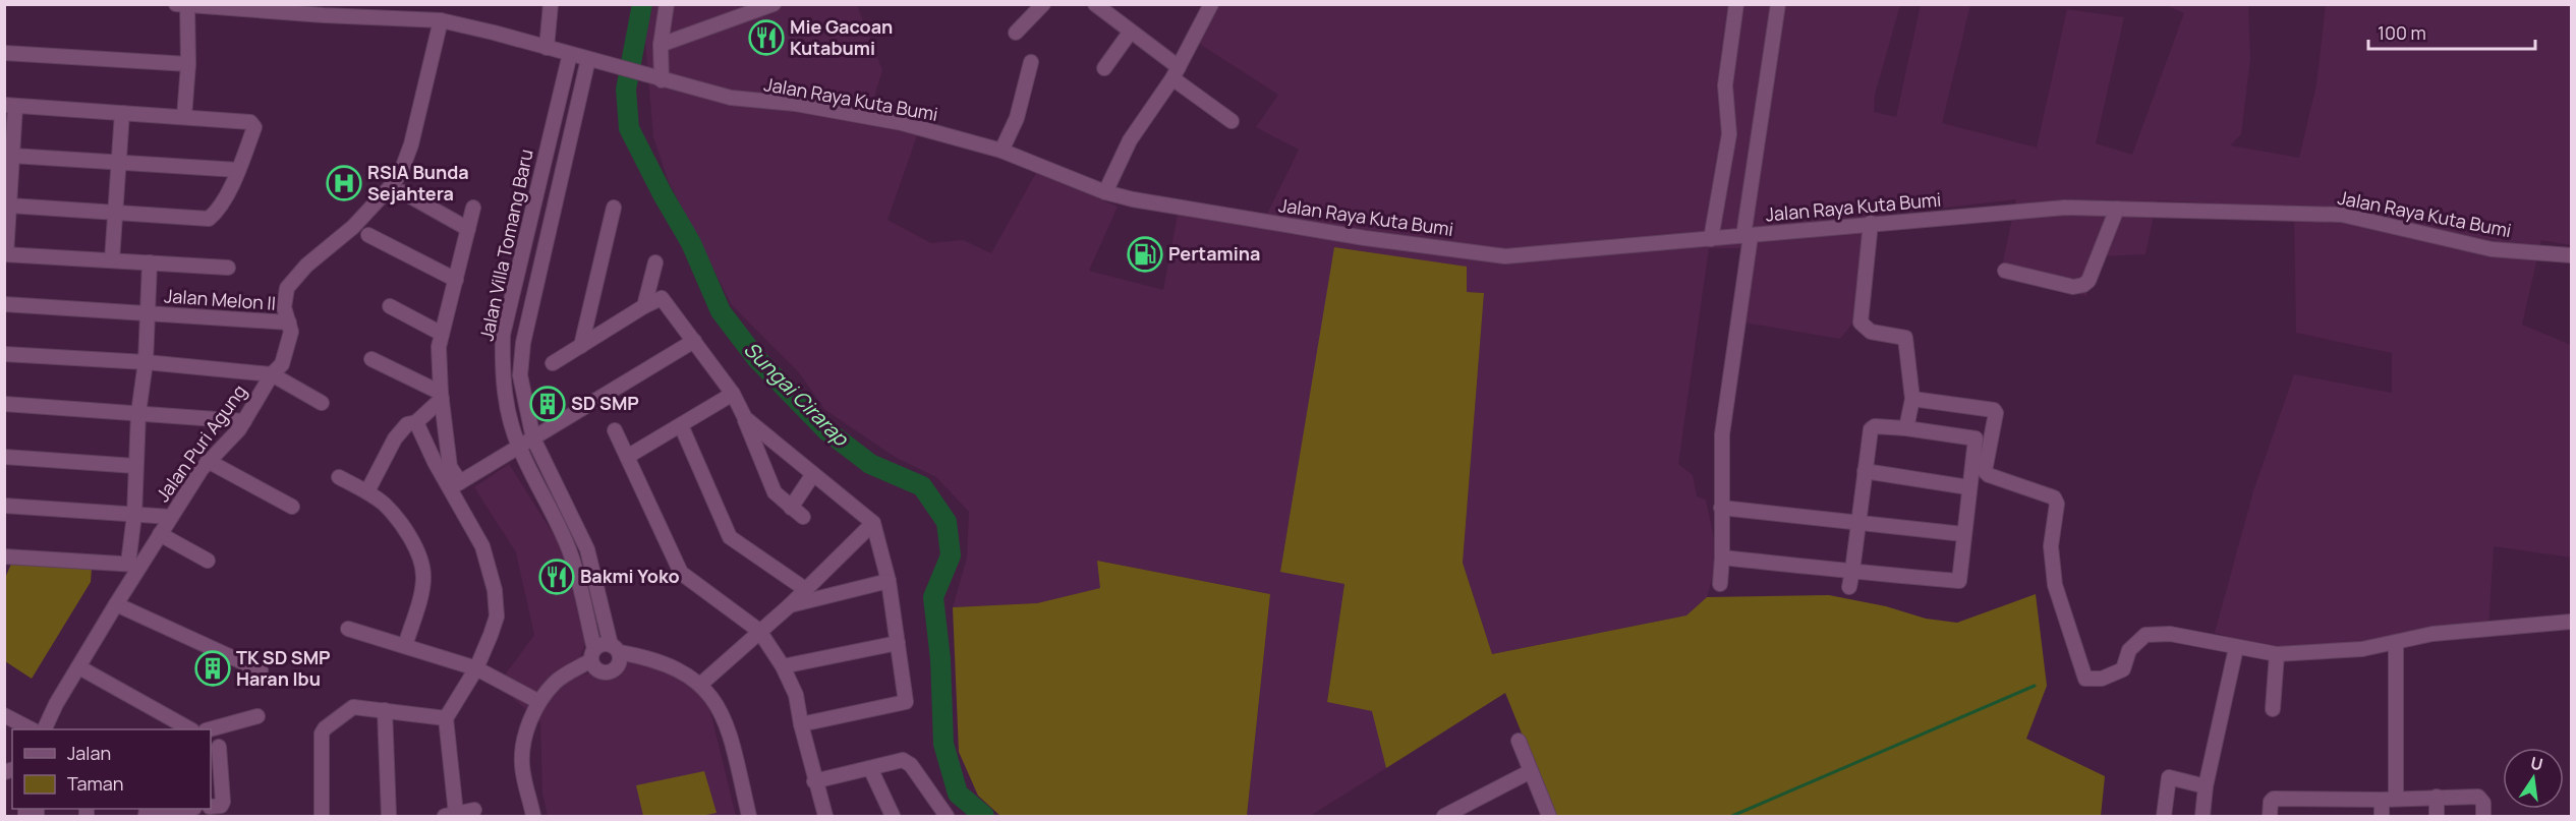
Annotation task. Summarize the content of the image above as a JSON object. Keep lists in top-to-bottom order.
{
  "streets": {
    "street": [
      "Jalan Raya Kuta Bumi",
      "Jalan Villa Tomang Baru",
      "Jalan Melon II",
      "Jalan Puri Agung"
    ]
  },
  "crossings": [
    ["Jalan Raya Kuta Bumi", "Jalan Villa Tomang Baru"],
    ["Jalan Raya Kuta Bumi", "Jalan Puri Agung"],
    ["Jalan Melon II", "Jalan Puri Agung"]
  ],
  "water": ["Sungai Cirarap"],
  "places": {
    "restaurant": ["Mie Gacoan Kutabumi", "Bakmi Yoko"],
    "hospital": ["RSIA Bunda Sejahtera"],
    "fuel station": ["Pertamina"],
    "building": ["SD SMP", "TK SD SMP Haran Ibu"]
  },
  "legend": ["Jalan", "Taman"],
  "scale_bar": "100 m",
  "north": "top"
}
